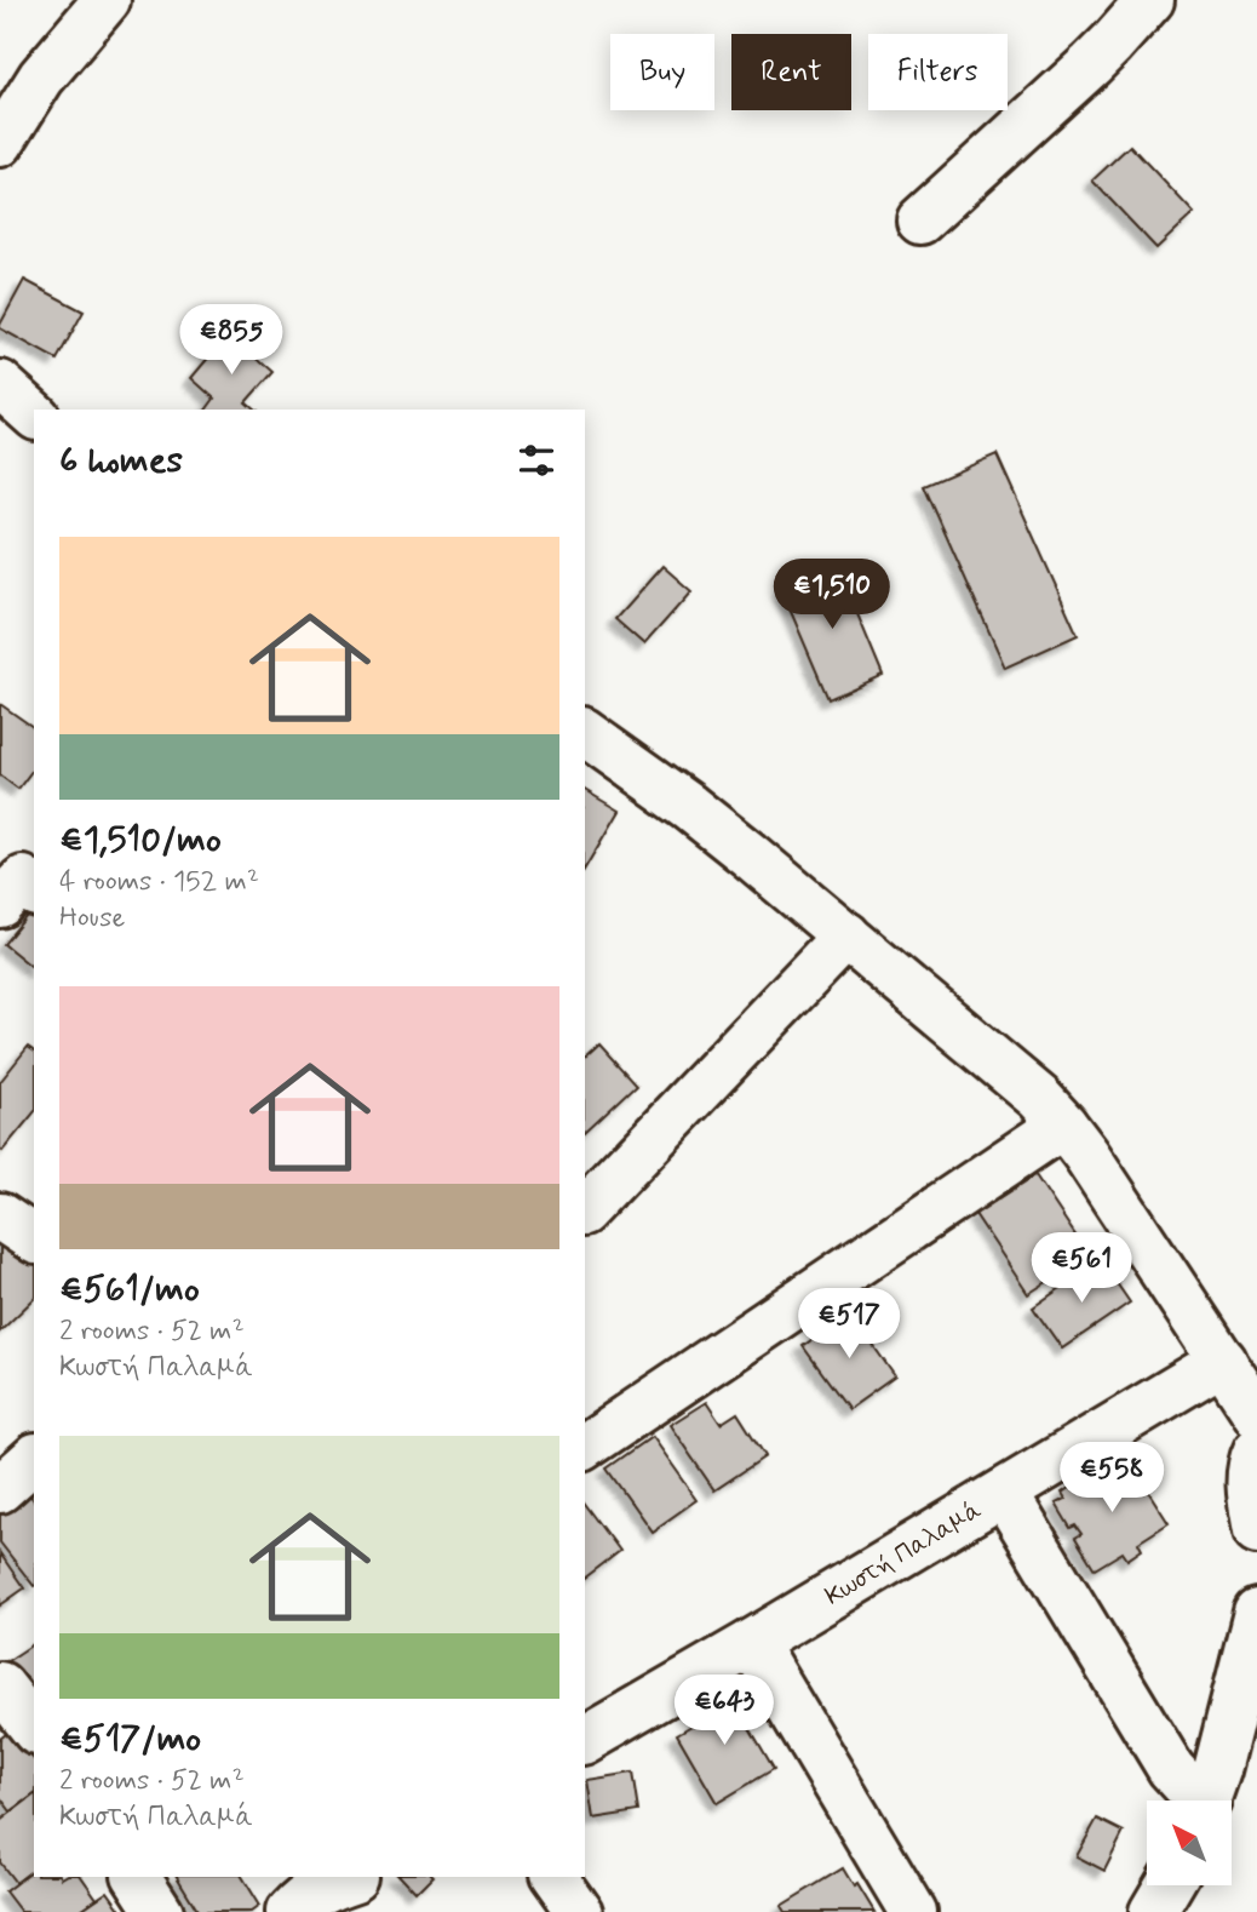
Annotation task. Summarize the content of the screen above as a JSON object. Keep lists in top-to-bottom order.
{
  "streets": {
    "street": ["Κωστή Παλαμά"]
  },
  "north": "top left",
  "page": {
    "chip": ["Buy", "Rent", "Filters"],
    "price": [
      "€855",
      "€1,510",
      "€561",
      "€517",
      "€558",
      "€643"
    ],
    "heading": "6 homes",
    "list": [
      {
        "name": "€1,510/mo",
        "note": "4 rooms · 152 m² · House"
      },
      {
        "name": "€561/mo",
        "note": "2 rooms · 52 m² · Κωστή Παλαμά"
      },
      {
        "name": "€517/mo",
        "note": "2 rooms · 52 m² · Κωστή Παλαμά"
      }
    ]
  }
}
